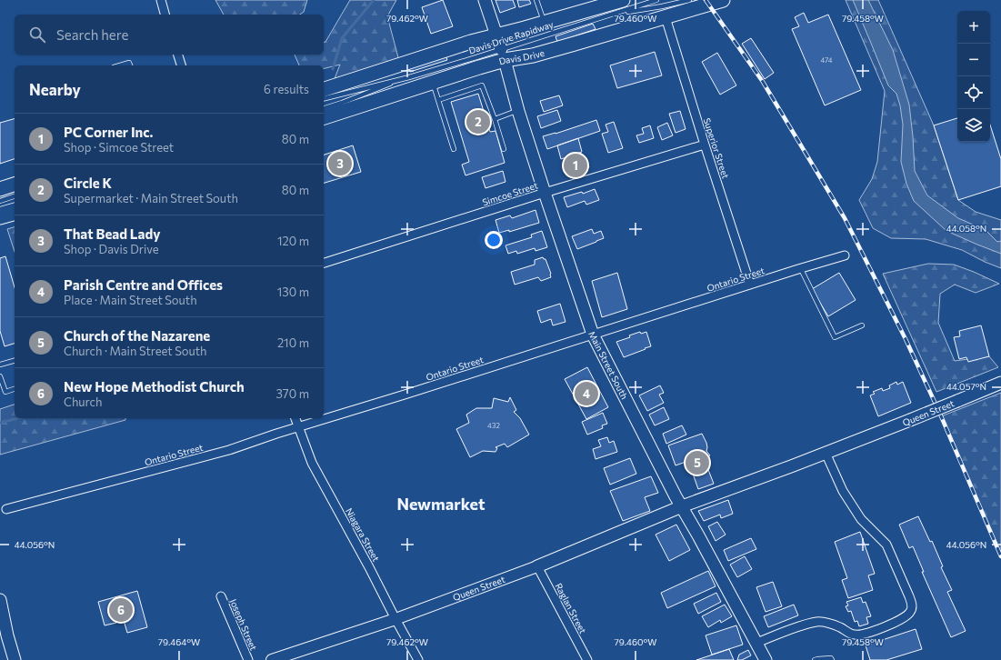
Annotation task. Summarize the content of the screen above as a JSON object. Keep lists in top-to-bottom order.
{
  "streets": {
    "main road": ["Davis Drive", "Main Street South", "Queen Street"],
    "street": [
      "Superior Street",
      "Simcoe Street",
      "Ontario Street",
      "Niagara Street",
      "Raglan Street",
      "Joseph Street"
    ],
    "lane": ["Davis Drive Rapidway"]
  },
  "crossings": [
    ["Davis Drive Rapidway", "Davis Drive"],
    ["Davis Drive Rapidway", "Main Street South"],
    ["Davis Drive", "Superior Street"],
    ["Davis Drive", "Main Street South"],
    ["Superior Street", "Simcoe Street"],
    ["Superior Street", "Ontario Street"],
    ["Simcoe Street", "Main Street South"],
    ["Ontario Street", "Main Street South"],
    ["Ontario Street", "Niagara Street"],
    ["Main Street South", "Queen Street"],
    ["Queen Street", "Niagara Street"],
    ["Queen Street", "Raglan Street"]
  ],
  "districts": ["Newmarket"],
  "house_numbers": ["474", "432"],
  "page": {
    "map_buttons": ["+", "−"],
    "search": "Search here",
    "heading": ["Nearby", "6 results"],
    "pins": [
      "2",
      "3",
      "1",
      "4",
      "5",
      "6"
    ],
    "list": [
      {
        "mark": "1",
        "name": "PC Corner Inc.",
        "note": "Shop · Simcoe Street",
        "value": "80 m"
      },
      {
        "mark": "2",
        "name": "Circle K",
        "note": "Supermarket · Main Street South",
        "value": "80 m"
      },
      {
        "mark": "3",
        "name": "That Bead Lady",
        "note": "Shop · Davis Drive",
        "value": "120 m"
      },
      {
        "mark": "4",
        "name": "Parish Centre and Offices",
        "note": "Place · Main Street South",
        "value": "130 m"
      },
      {
        "mark": "5",
        "name": "Church of the Nazarene",
        "note": "Church · Main Street South",
        "value": "210 m"
      },
      {
        "mark": "6",
        "name": "New Hope Methodist Church",
        "note": "Church",
        "value": "370 m"
      }
    ]
  },
  "coordinates": [
    "79.462°W",
    "79.460°W",
    "79.458°W",
    "44.058°N",
    "44.057°N",
    "44.056°N",
    "79.464°W"
  ]
}
